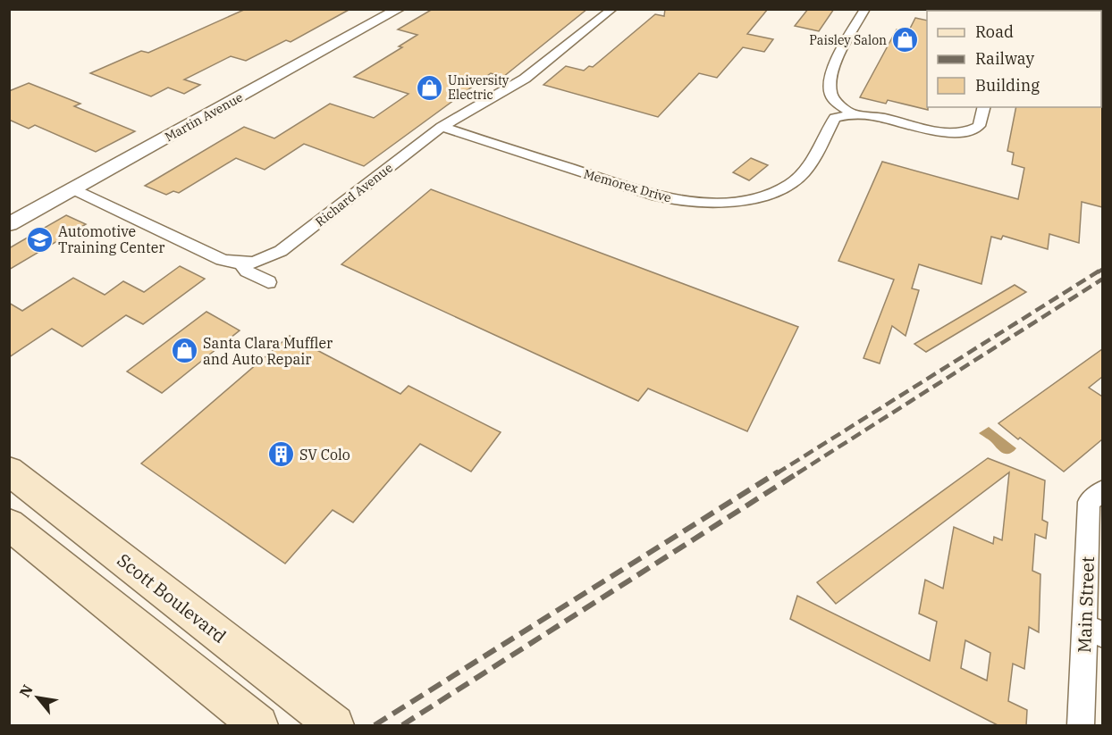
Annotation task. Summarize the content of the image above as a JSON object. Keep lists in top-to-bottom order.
{
  "streets": {
    "main road": ["Scott Boulevard"],
    "street": [
      "Martin Avenue",
      "Memorex Drive",
      "Richard Avenue",
      "Main Street"
    ]
  },
  "crossings": [
    ["Memorex Drive", "Richard Avenue"]
  ],
  "places": {
    "shop": ["Paisley Salon", "University Electric", "Santa Clara Muffler and Auto Repair"],
    "school or university": ["Automotive Training Center"],
    "building": ["SV Colo"]
  },
  "legend": ["Road", "Railway", "Building"],
  "north": "top left"
}
